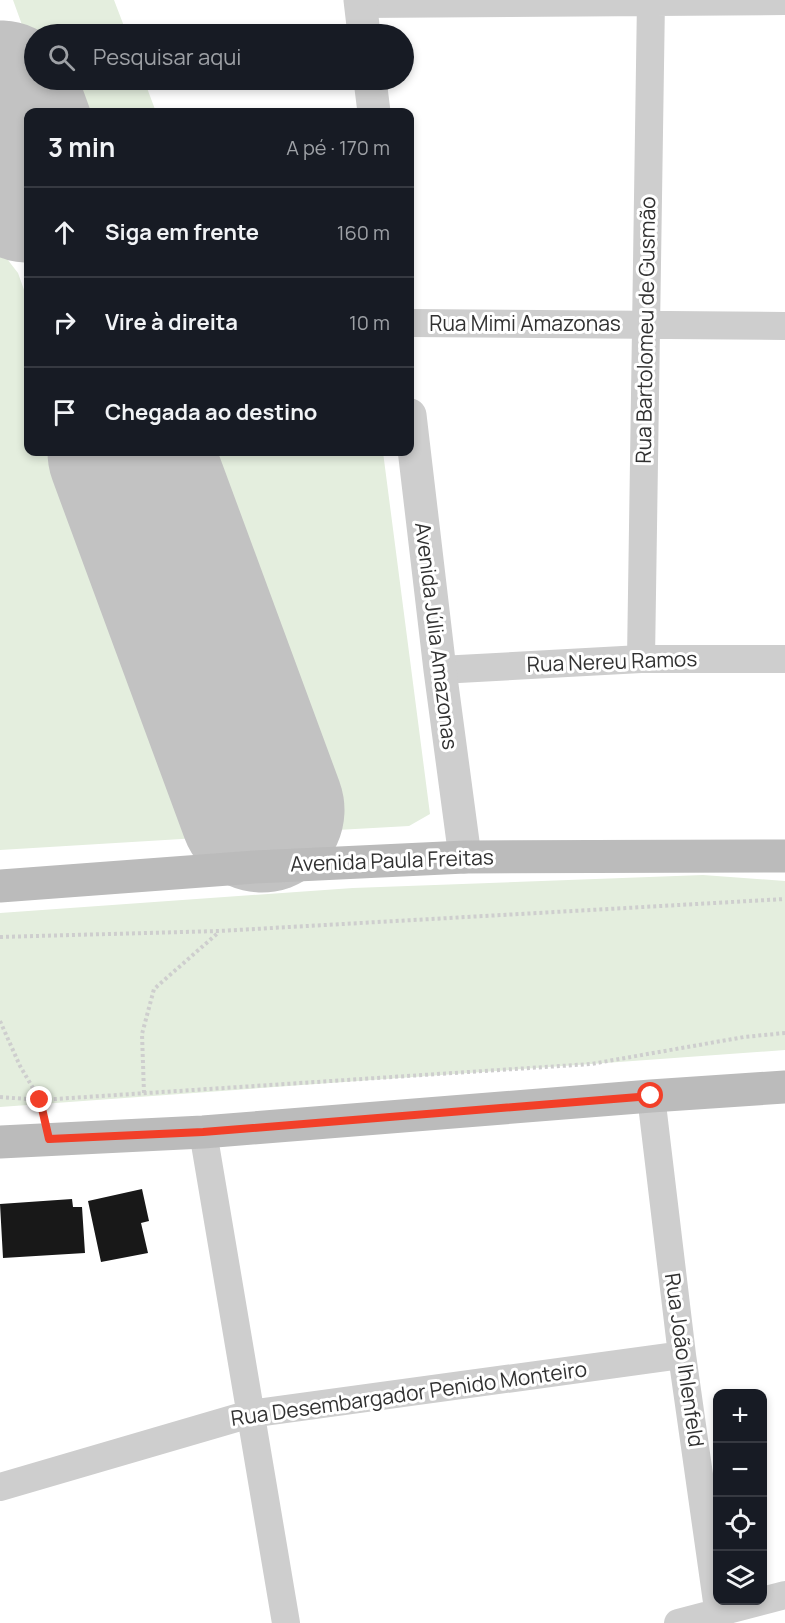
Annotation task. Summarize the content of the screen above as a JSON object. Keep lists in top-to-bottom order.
{
  "streets": {
    "main road": ["Avenida Paula Freitas"],
    "street": [
      "Rua Mimi Amazonas",
      "Rua Bartolomeu de Gusmão",
      "Avenida Júlia Amazonas",
      "Rua Nereu Ramos",
      "Rua João Ihlenfeld",
      "Rua Desembargador Penido Monteiro"
    ]
  },
  "crossings": [
    ["Rua Mimi Amazonas", "Rua Bartolomeu de Gusmão"],
    ["Rua Bartolomeu de Gusmão", "Rua Nereu Ramos"],
    ["Avenida Júlia Amazonas", "Rua Nereu Ramos"],
    ["Avenida Júlia Amazonas", "Avenida Paula Freitas"],
    ["Rua João Ihlenfeld", "Rua Desembargador Penido Monteiro"]
  ],
  "page": {
    "search": "Pesquisar aqui",
    "heading": ["3 min", "A pé · 170 m"],
    "list": [
      ["Siga em frente", "160 m"],
      ["Vire à direita", "10 m"],
      "Chegada ao destino"
    ],
    "map_buttons": ["+", "−"]
  }
}
